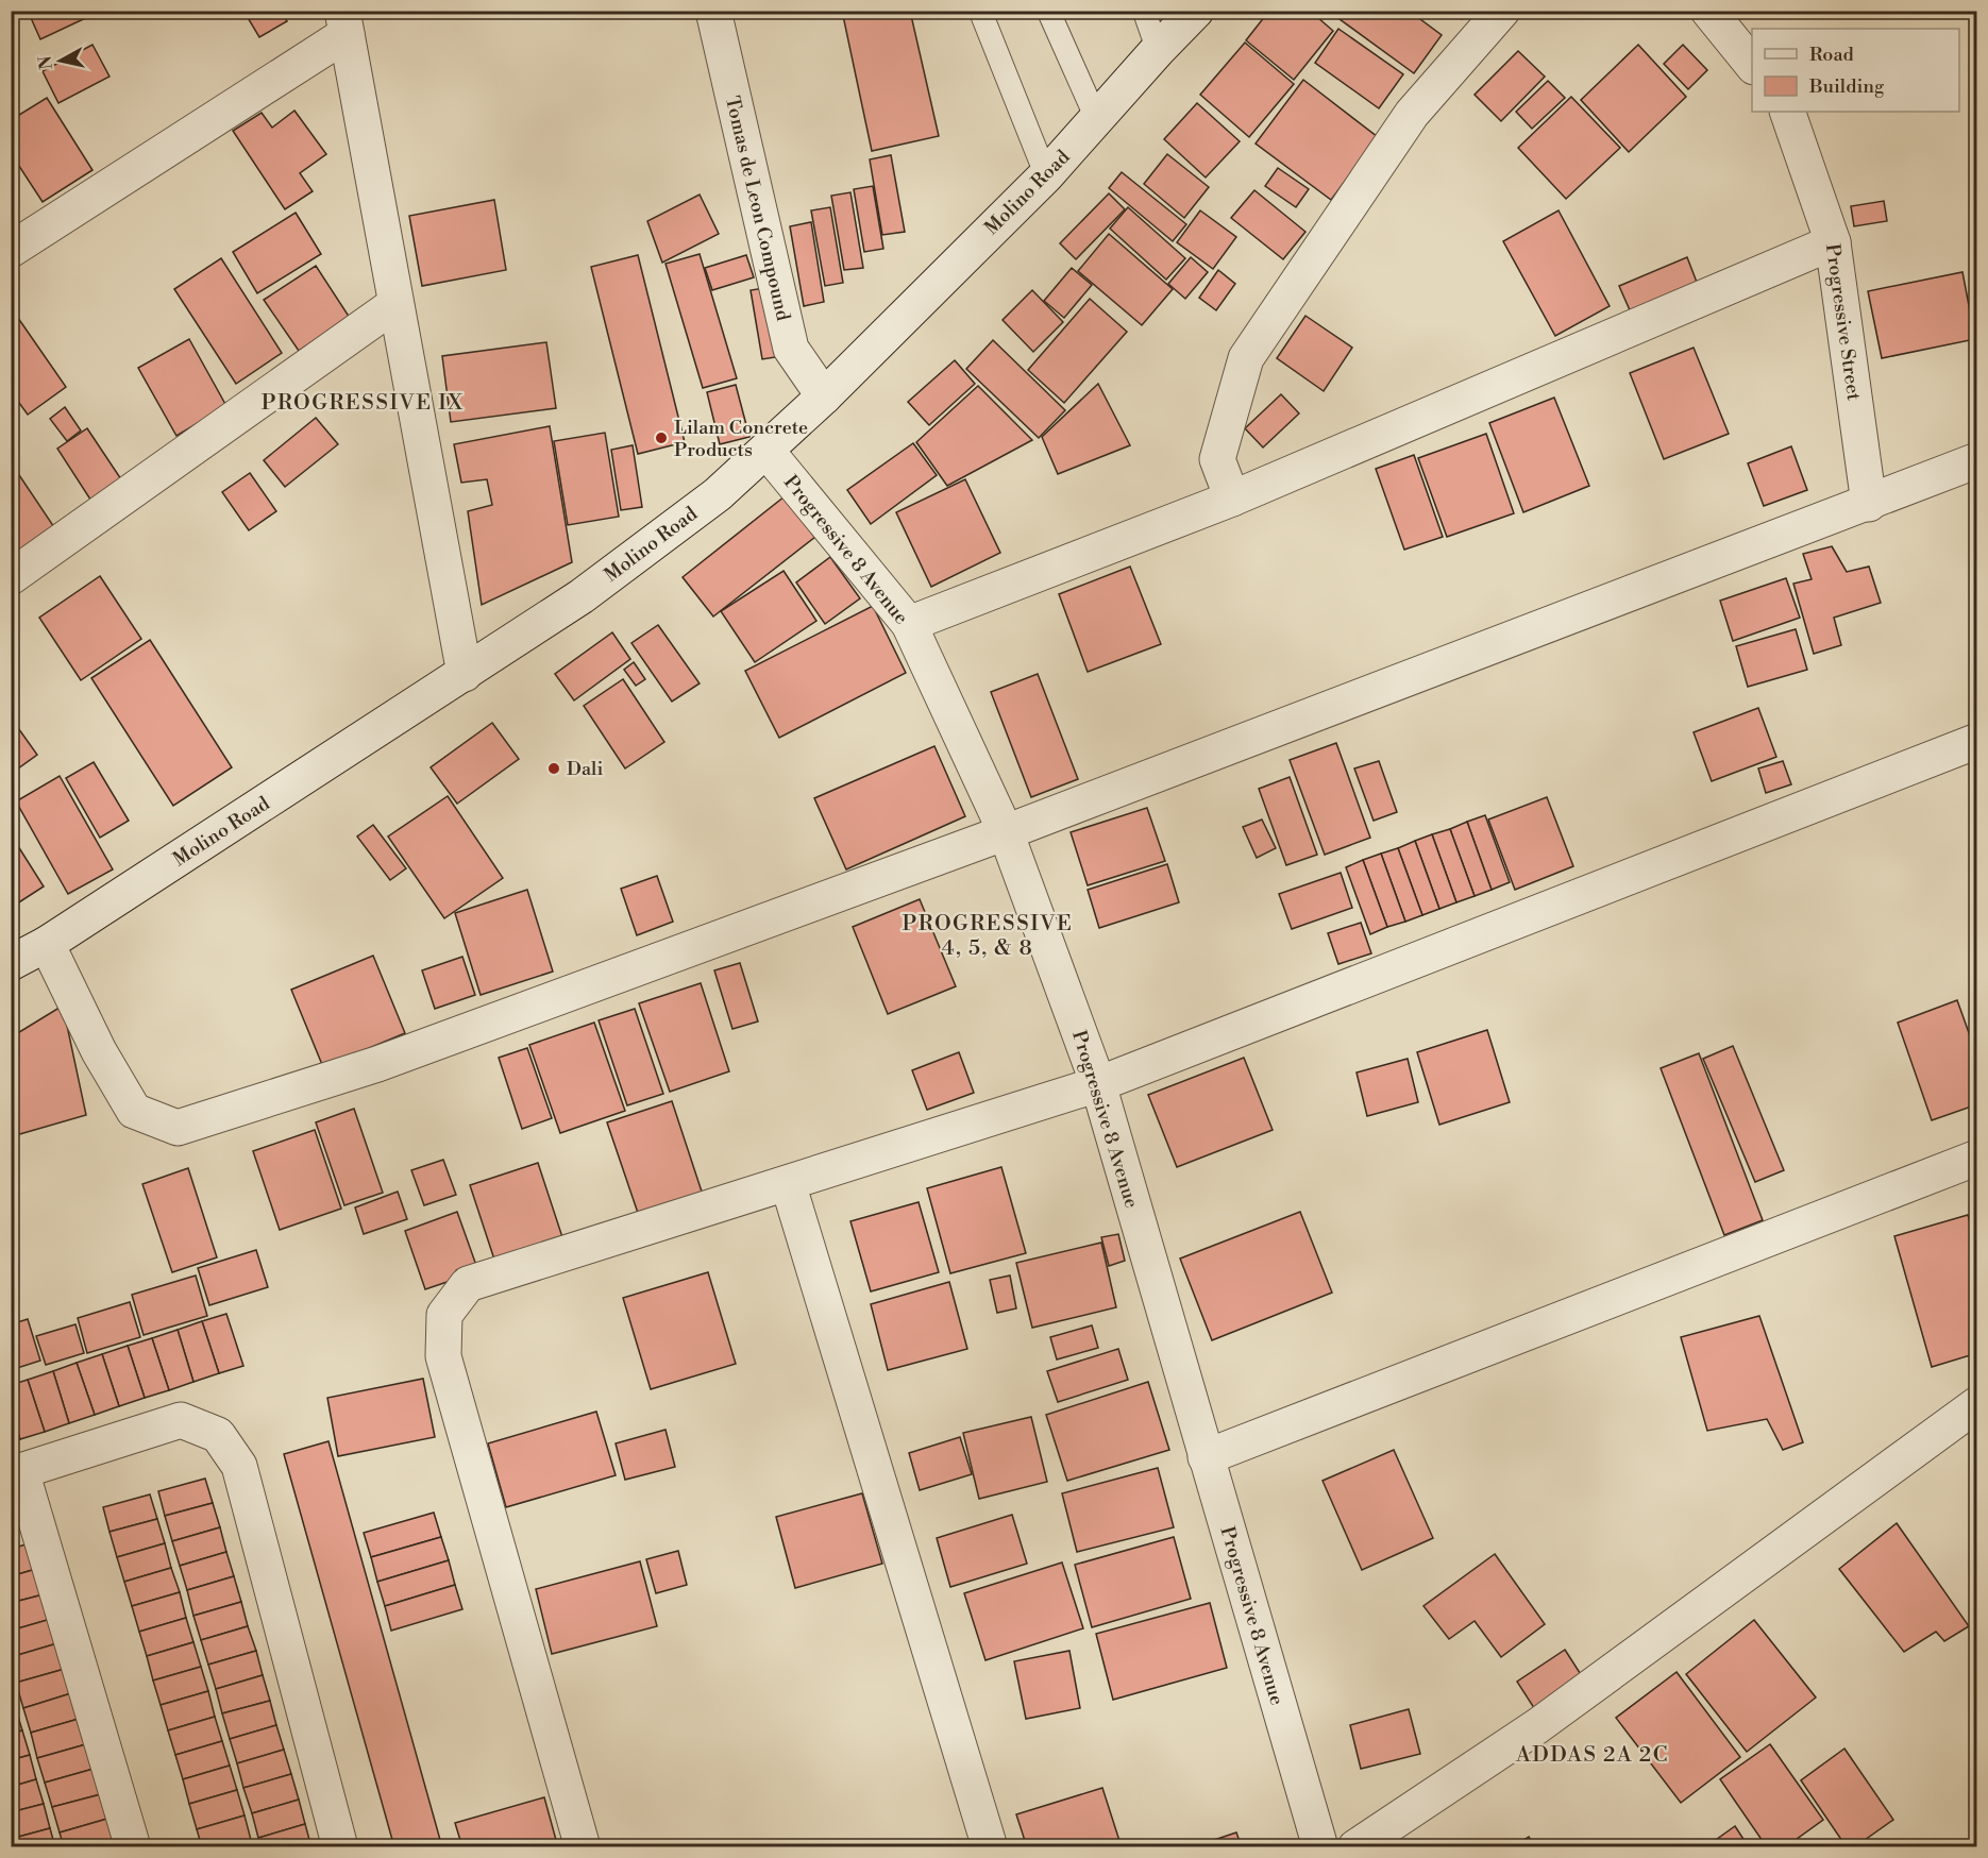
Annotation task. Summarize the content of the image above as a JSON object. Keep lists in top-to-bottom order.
{
  "streets": {
    "street": [
      "Molino Road",
      "Tomas de Leon Compound",
      "Progressive Street",
      "Progressive 8 Avenue"
    ]
  },
  "crossings": [
    ["Molino Road", "Tomas de Leon Compound"],
    ["Molino Road", "Progressive 8 Avenue"]
  ],
  "districts": ["PROGRESSIVE IX", "PROGRESSIVE 4, 5, & 8", "ADDAS 2A 2C"],
  "places": ["Lilam Concrete Products", "Dali"],
  "legend": ["Road", "Building"],
  "north": "left"
}
